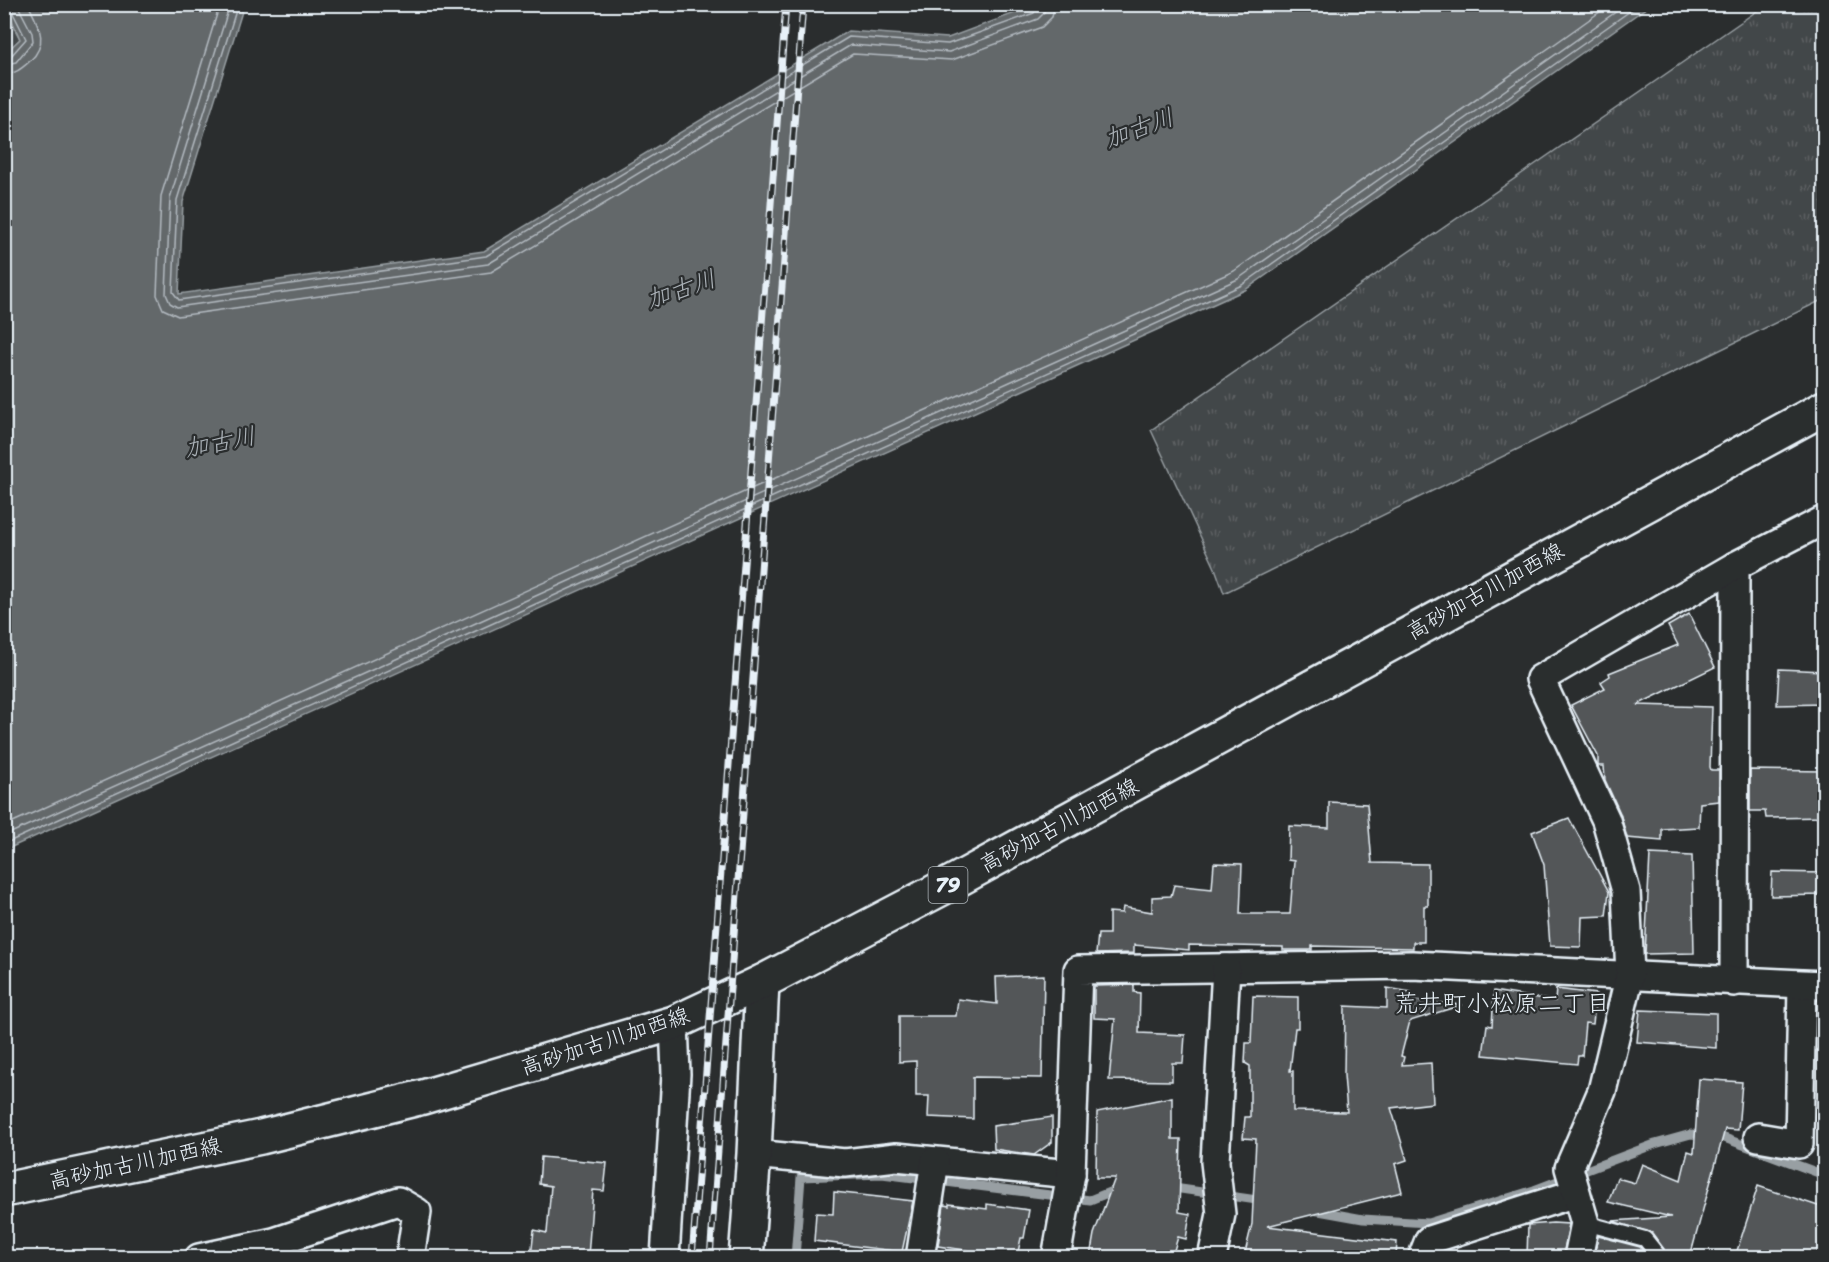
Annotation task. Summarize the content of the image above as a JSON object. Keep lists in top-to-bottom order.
{
  "streets": {
    "main road": ["高砂加古川加西線", "79"]
  },
  "districts": ["荒井町小松原二丁目"],
  "water": ["加古川"]
}
